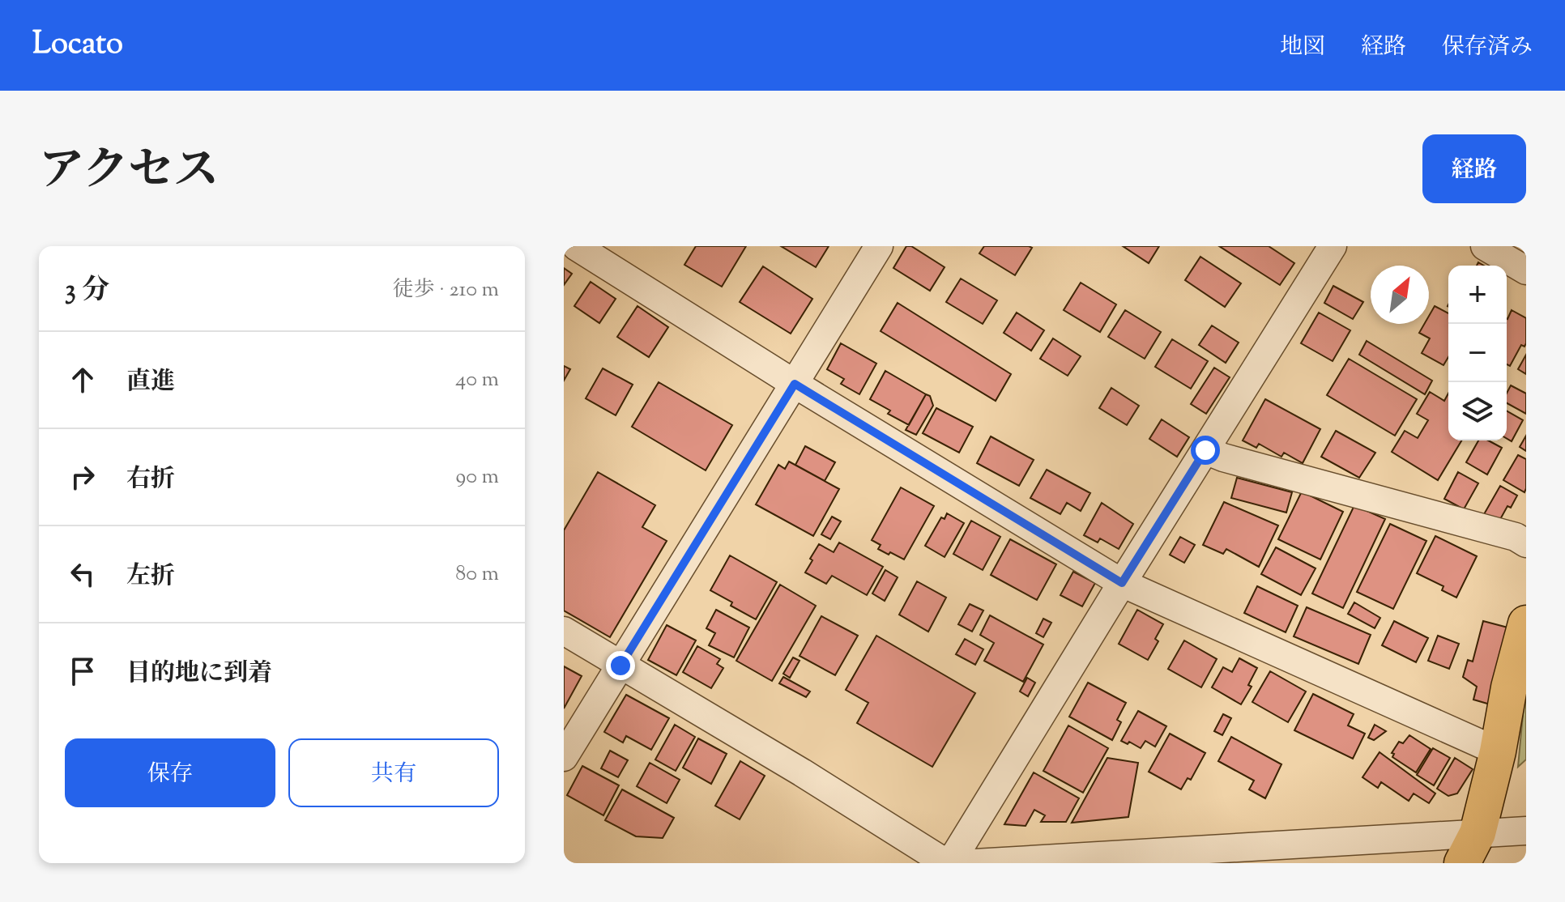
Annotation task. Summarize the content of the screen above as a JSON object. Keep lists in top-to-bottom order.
{
  "north": "top right",
  "page": {
    "header": "Locato",
    "nav": ["地図", "経路", "保存済み"],
    "title": "アクセス",
    "buttons": [
      "経路",
      ["保存", "共有"]
    ],
    "heading": ["3 分", "徒歩 · 210 m"],
    "map_buttons": ["+", "−"],
    "list": [
      ["直進", "40 m"],
      ["右折", "90 m"],
      ["左折", "80 m"],
      "目的地に到着"
    ]
  }
}
